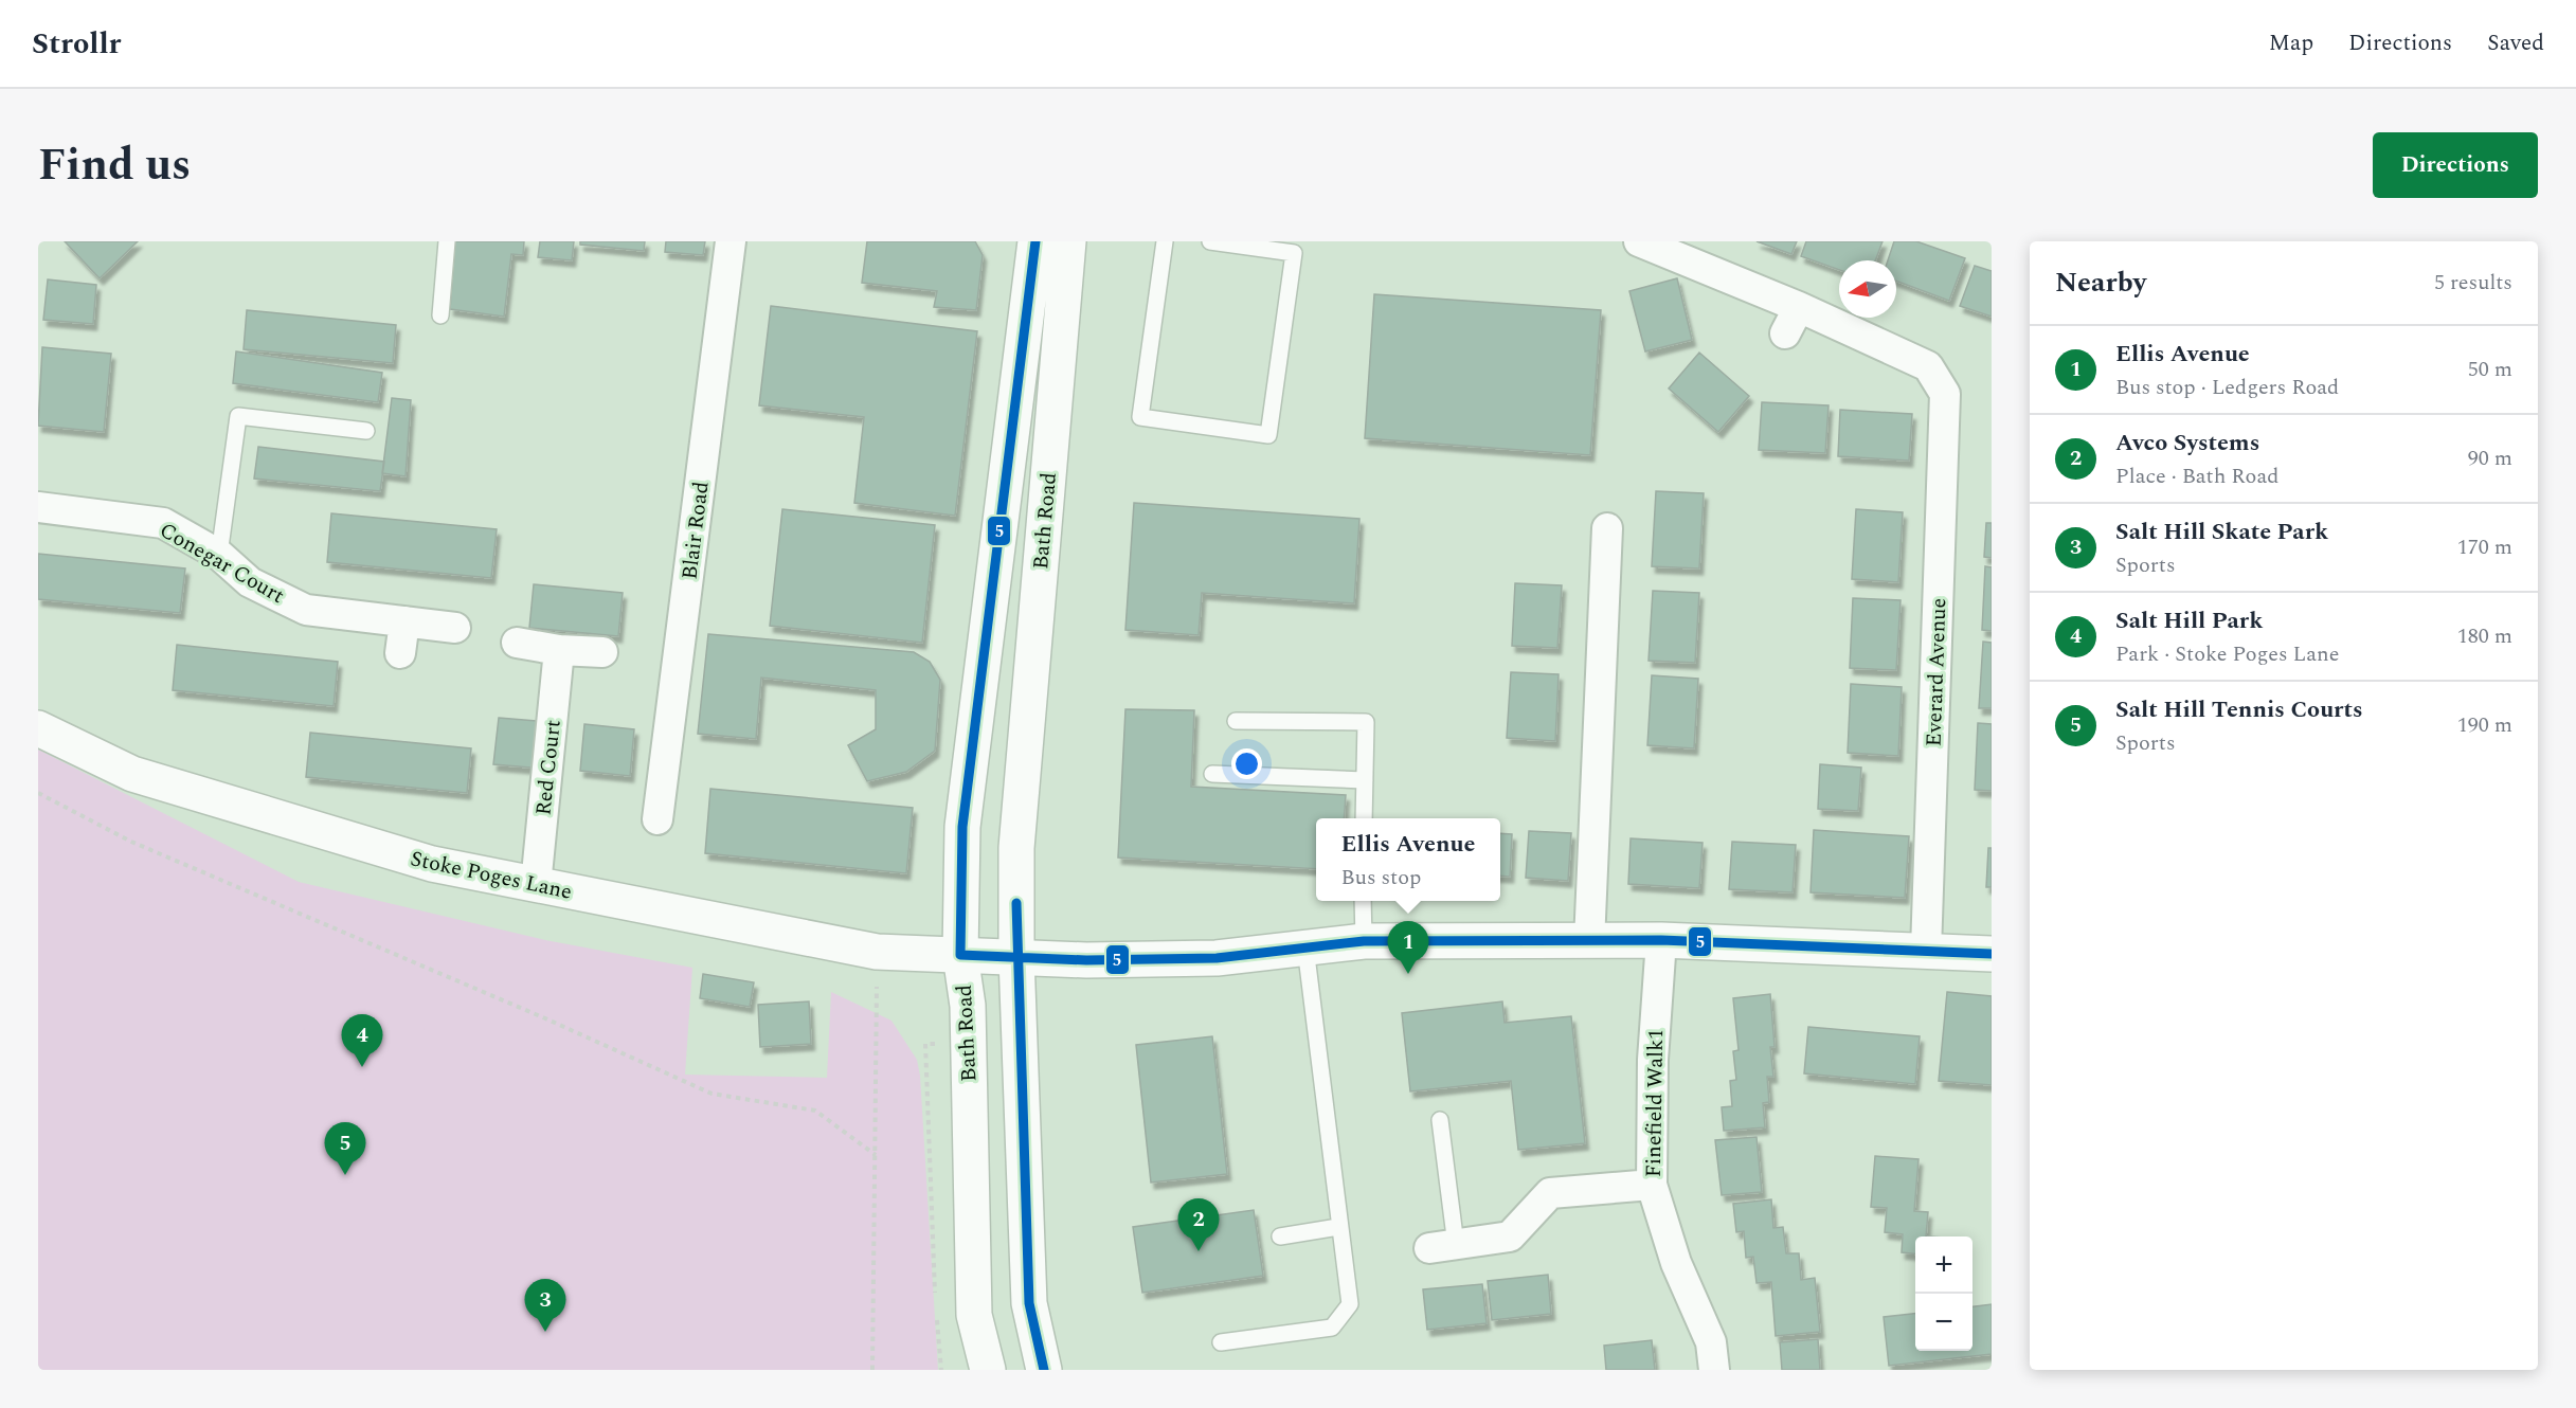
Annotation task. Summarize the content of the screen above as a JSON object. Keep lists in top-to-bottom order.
{
  "streets": {
    "main road": ["Bath Road", "Stoke Poges Lane"],
    "street": [
      "Blair Road",
      "Conegar Court",
      "Everard Avenue",
      "Red Court",
      "Finefield Walk1"
    ]
  },
  "crossings": [
    ["Bath Road", "Stoke Poges Lane"],
    ["Everard Avenue", "Stoke Poges Lane"],
    ["Red Court", "Stoke Poges Lane"],
    ["Stoke Poges Lane", "Finefield Walk1"]
  ],
  "lines": ["transit line 5"],
  "north": "left",
  "page": {
    "header": "Strollr",
    "nav": ["Map", "Directions", "Saved"],
    "title": "Find us",
    "buttons": "Directions",
    "heading": ["Nearby", "5 results"],
    "list": [
      {
        "mark": "1",
        "name": "Ellis Avenue",
        "note": "Bus stop · Ledgers Road",
        "value": "50 m"
      },
      {
        "mark": "2",
        "name": "Avco Systems",
        "note": "Place · Bath Road",
        "value": "90 m"
      },
      {
        "mark": "3",
        "name": "Salt Hill Skate Park",
        "note": "Sports",
        "value": "170 m"
      },
      {
        "mark": "4",
        "name": "Salt Hill Park",
        "note": "Park · Stoke Poges Lane",
        "value": "180 m"
      },
      {
        "mark": "5",
        "name": "Salt Hill Tennis Courts",
        "note": "Sports",
        "value": "190 m"
      }
    ],
    "popup": ["Ellis Avenue", "Bus stop"],
    "pins": [
      "1",
      "4",
      "5",
      "2",
      "3"
    ],
    "map_buttons": ["+", "−"]
  }
}
